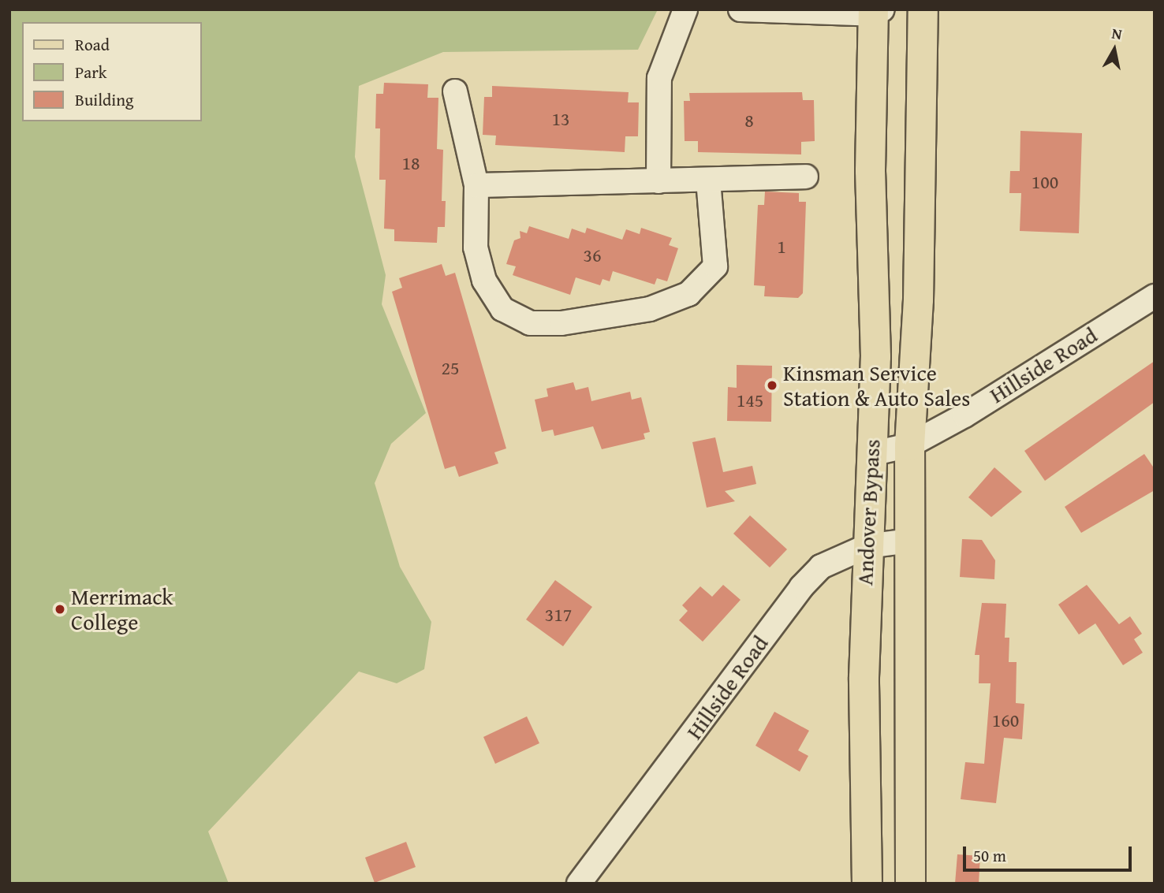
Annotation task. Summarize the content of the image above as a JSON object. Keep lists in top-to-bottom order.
{
  "streets": {
    "main road": ["Andover Bypass"],
    "street": ["Hillside Road"]
  },
  "crossings": [
    ["Hillside Road", "Andover Bypass"]
  ],
  "places": ["Kinsman Service Station & Auto Sales", "Merrimack College"],
  "house_numbers": [
    "13",
    "8",
    "18",
    "100",
    "1",
    "36",
    "25",
    "145",
    "317",
    "160"
  ],
  "legend": ["Road", "Park", "Building"],
  "scale_bar": "50 m",
  "north": "top"
}
